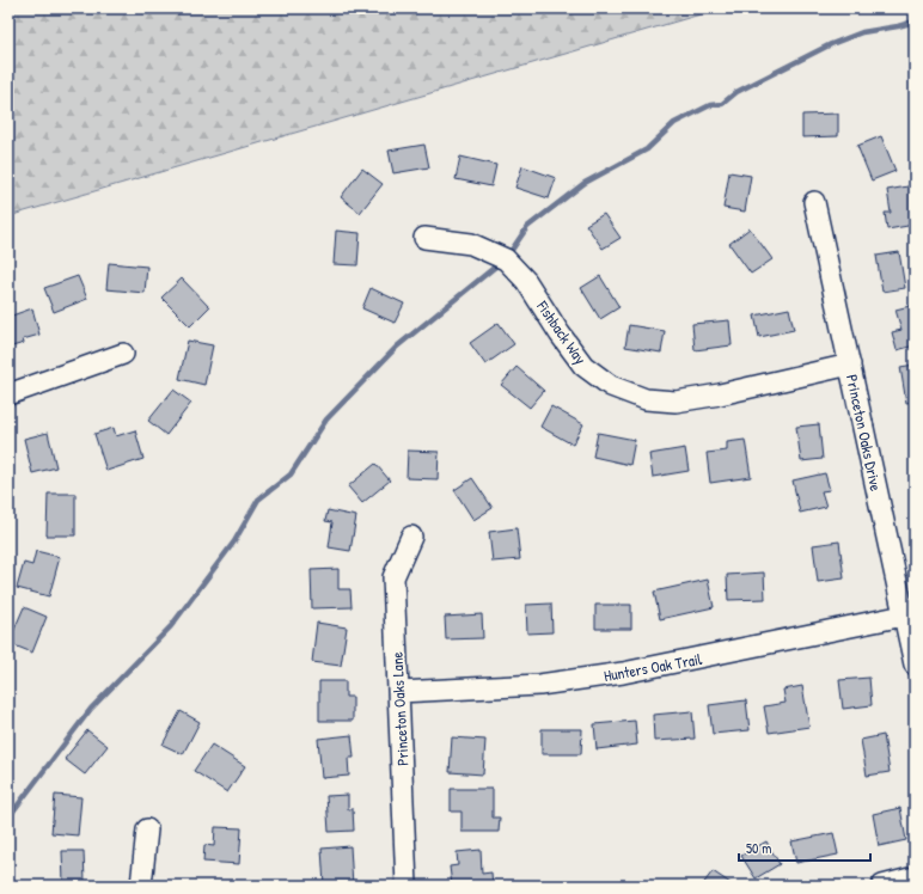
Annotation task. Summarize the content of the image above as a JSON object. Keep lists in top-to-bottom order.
{
  "streets": {
    "street": [
      "Fishback Way",
      "Princeton Oaks Drive",
      "Hunters Oak Trail",
      "Princeton Oaks Lane"
    ]
  },
  "crossings": [
    ["Fishback Way", "Princeton Oaks Drive"],
    ["Princeton Oaks Drive", "Hunters Oak Trail"],
    ["Hunters Oak Trail", "Princeton Oaks Lane"]
  ],
  "scale_bar": "50 m"
}
